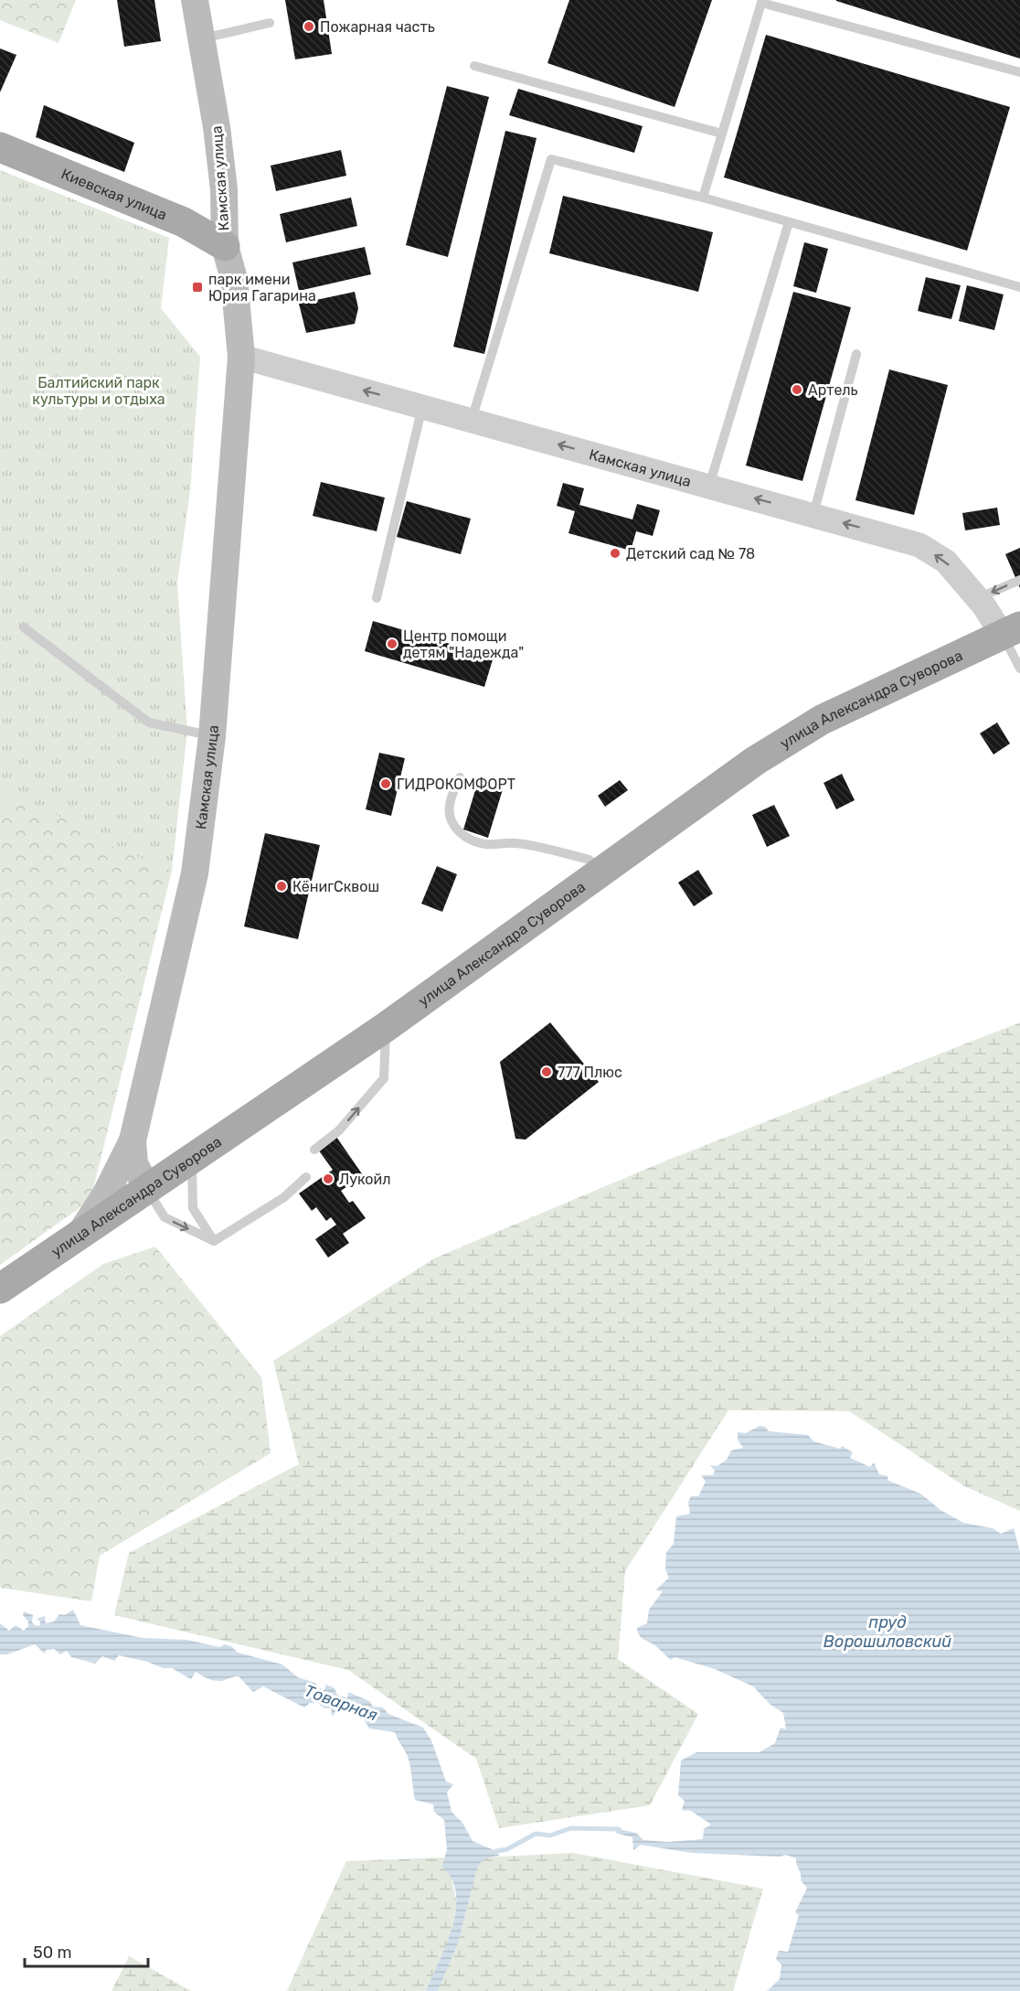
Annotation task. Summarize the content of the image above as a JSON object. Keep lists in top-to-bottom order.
{
  "streets": {
    "main road": ["Камская улица", "Киевская улица", "улица Александра Суворова"]
  },
  "crossings": [
    ["Камская улица", "Киевская улица"],
    ["Камская улица", "улица Александра Суворова"]
  ],
  "one_way": ["Камская улица"],
  "water": ["пруд Ворошиловский", "Товарная"],
  "parks": ["Балтийский парк культуры и отдыха"],
  "places": {
    "other": [
      "Пожарная часть",
      "Артель",
      "Детский сад № 78",
      "Центр помощи детям \"Надежда\"",
      "ГИДРОКОМФОРТ",
      "КёнигСквош",
      "777 Плюс",
      "Лукойл"
    ],
    "transit": ["парк имени Юрия Гагарина"]
  },
  "scale_bar": "50 m"
}
